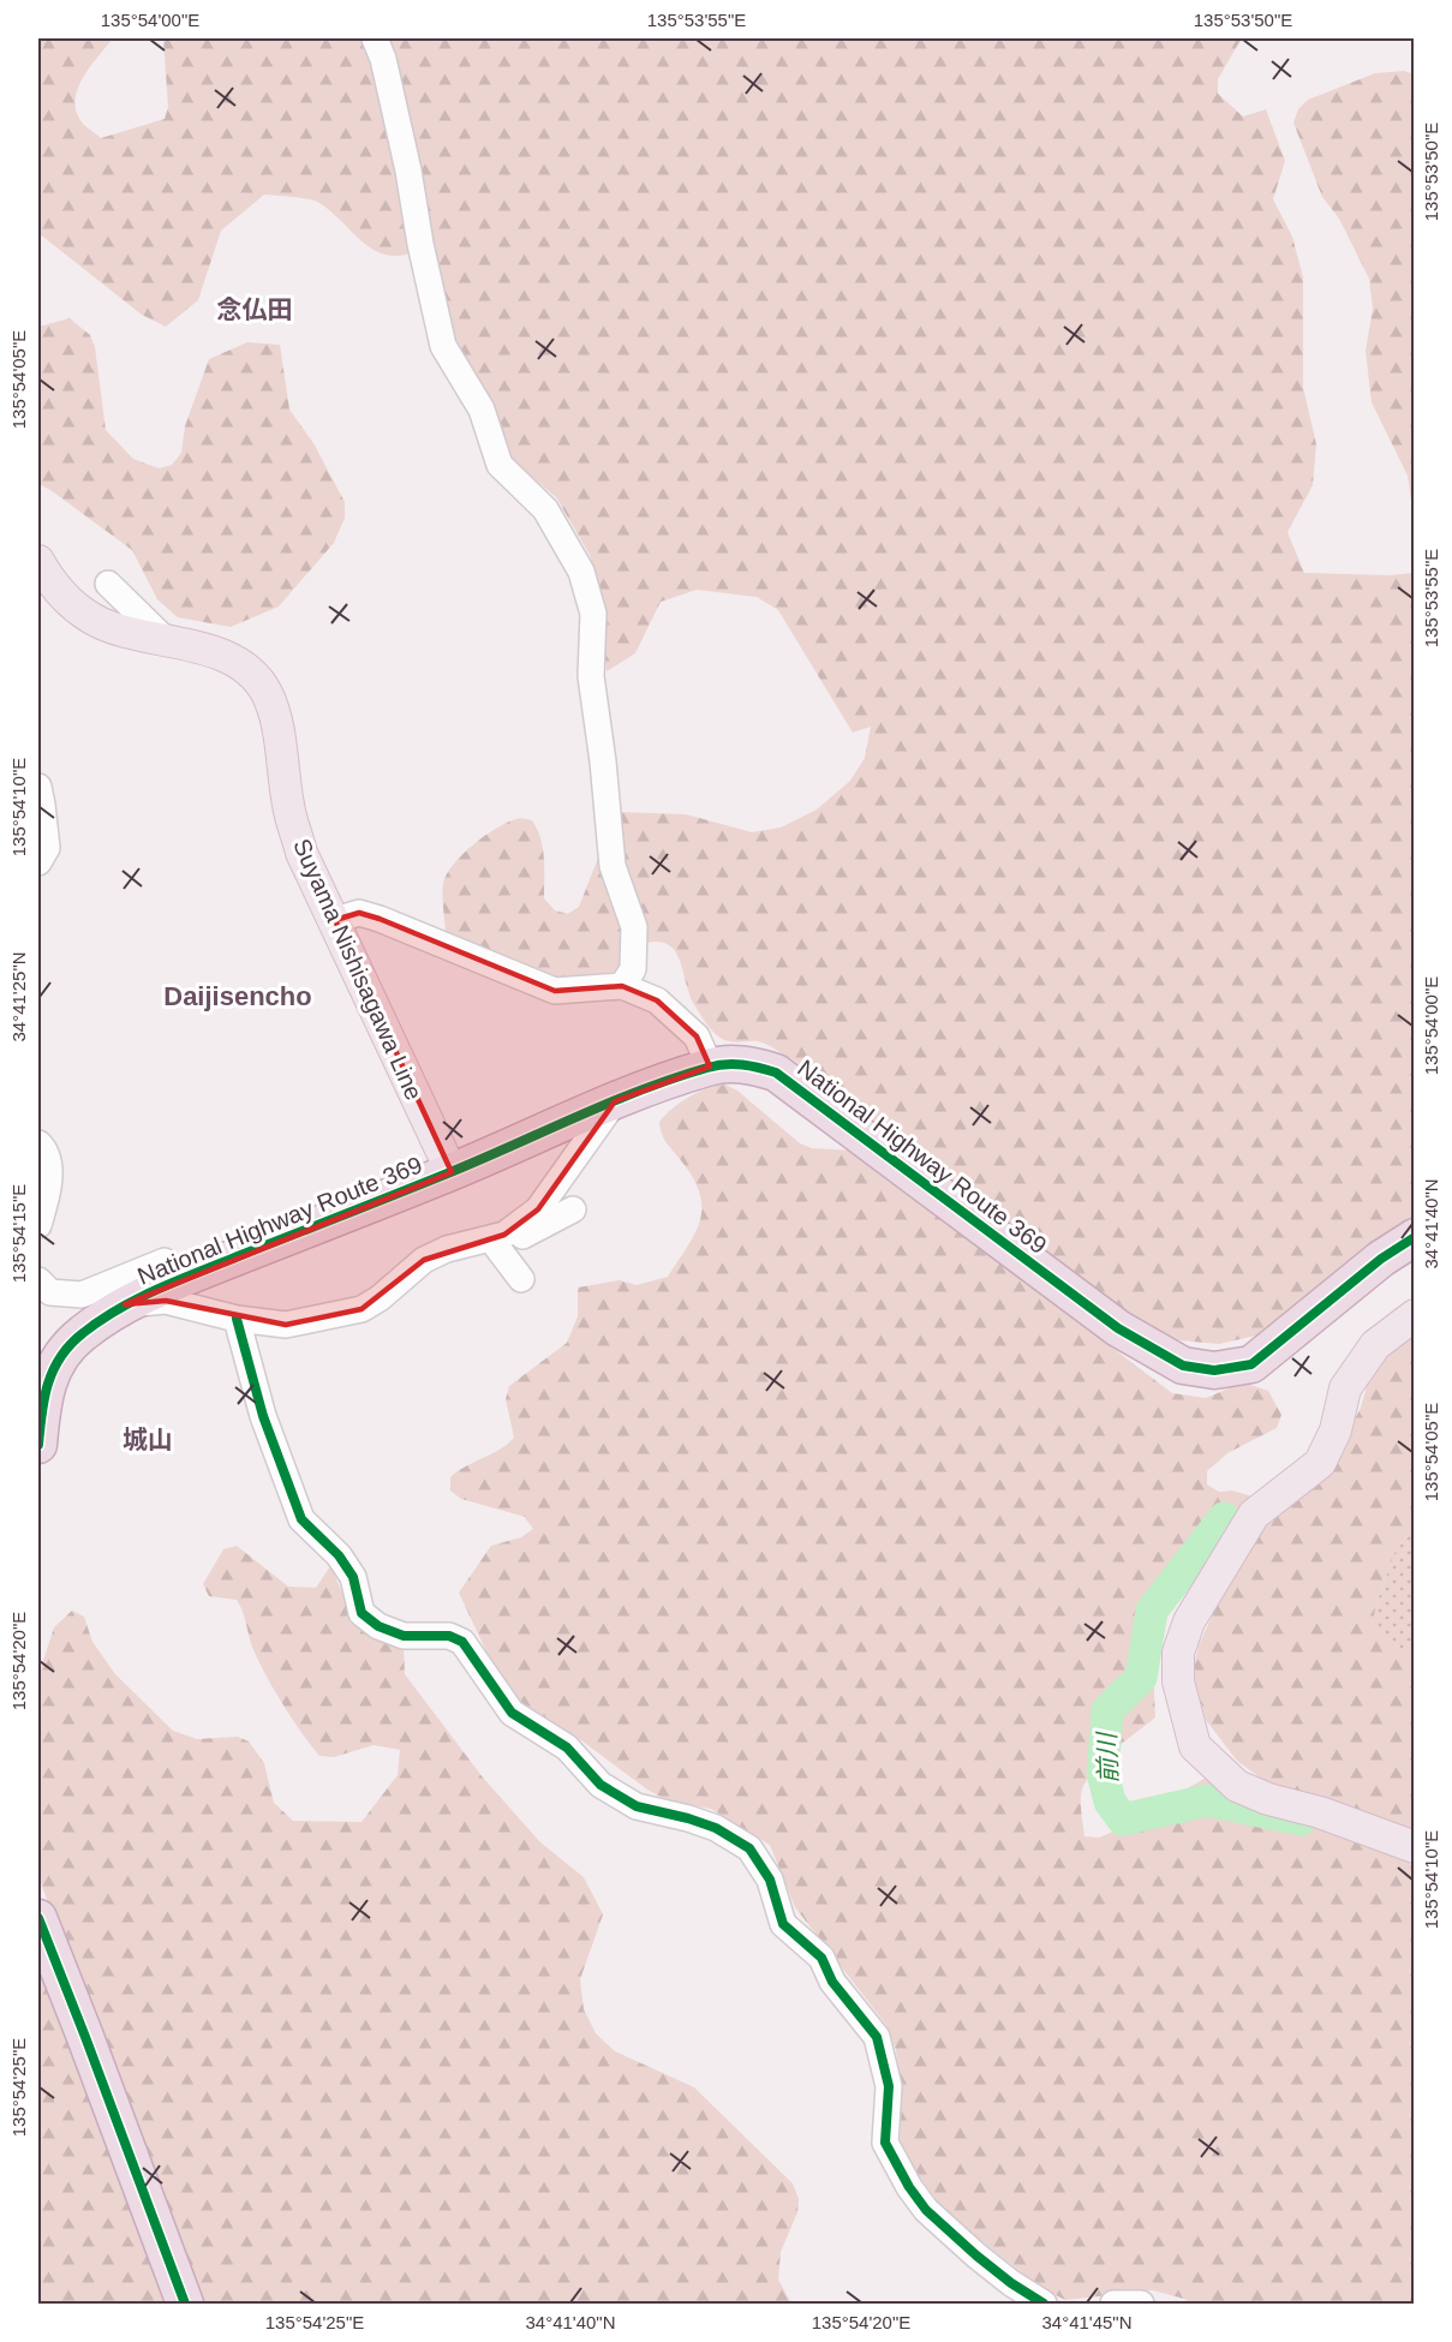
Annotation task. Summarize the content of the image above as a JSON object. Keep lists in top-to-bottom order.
{
  "streets": {
    "highway": ["National Highway Route 369"],
    "main road": ["Suyama Nishisagawa Line"]
  },
  "crossings": [
    ["Suyama Nishisagawa Line", "National Highway Route 369"]
  ],
  "districts": ["念仏田", "Daijisencho", "城山"],
  "water": ["前川"],
  "coordinates": [
    "135°54'00\"E",
    "135°53'55\"E",
    "135°53'50\"E",
    "135°54'05\"E",
    "135°54'10\"E",
    "34°41'25\"N",
    "34°41'40\"N",
    "135°54'15\"E",
    "135°54'20\"E",
    "135°54'25\"E",
    "34°41'45\"N"
  ]
}
